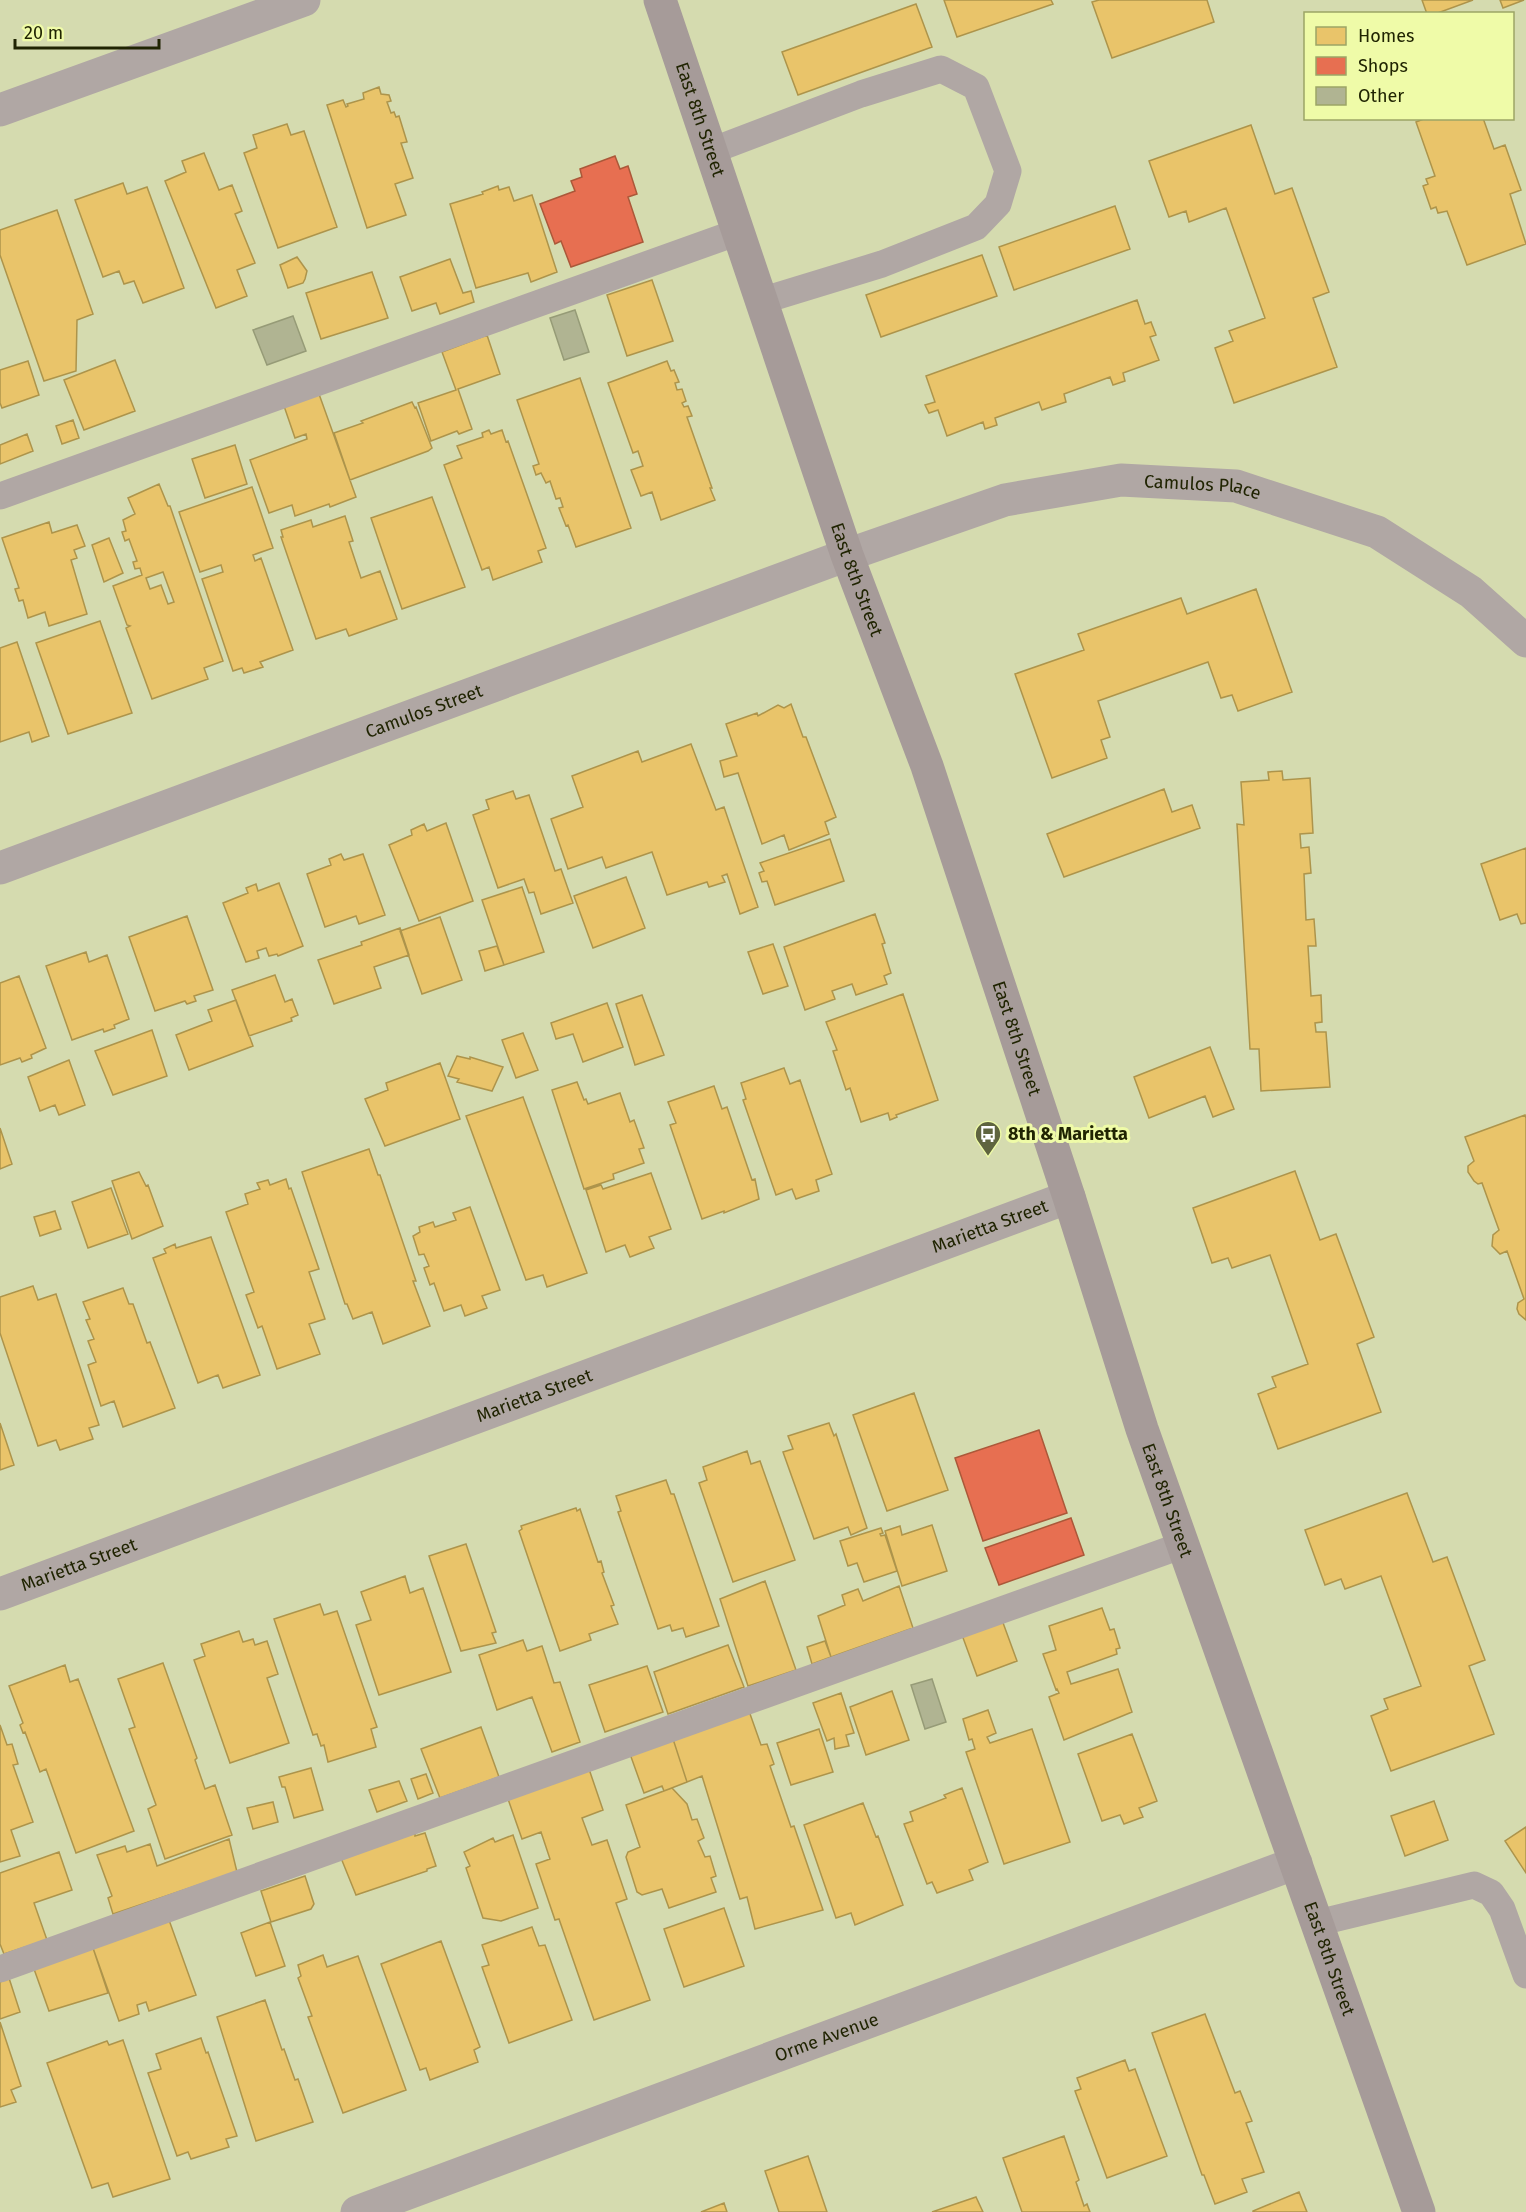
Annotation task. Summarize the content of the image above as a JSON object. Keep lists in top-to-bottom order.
{
  "streets": {
    "main road": ["East 8th Street"],
    "street": [
      "Camulos Place",
      "Camulos Street",
      "Marietta Street",
      "Orme Avenue"
    ]
  },
  "crossings": [
    ["East 8th Street", "Camulos Place"],
    ["East 8th Street", "Camulos Street"],
    ["East 8th Street", "Marietta Street"],
    ["East 8th Street", "Orme Avenue"],
    ["Camulos Place", "Camulos Street"]
  ],
  "places": {
    "bus stop": ["8th & Marietta"]
  },
  "legend": ["Homes", "Shops", "Other"],
  "scale_bar": "20 m"
}
